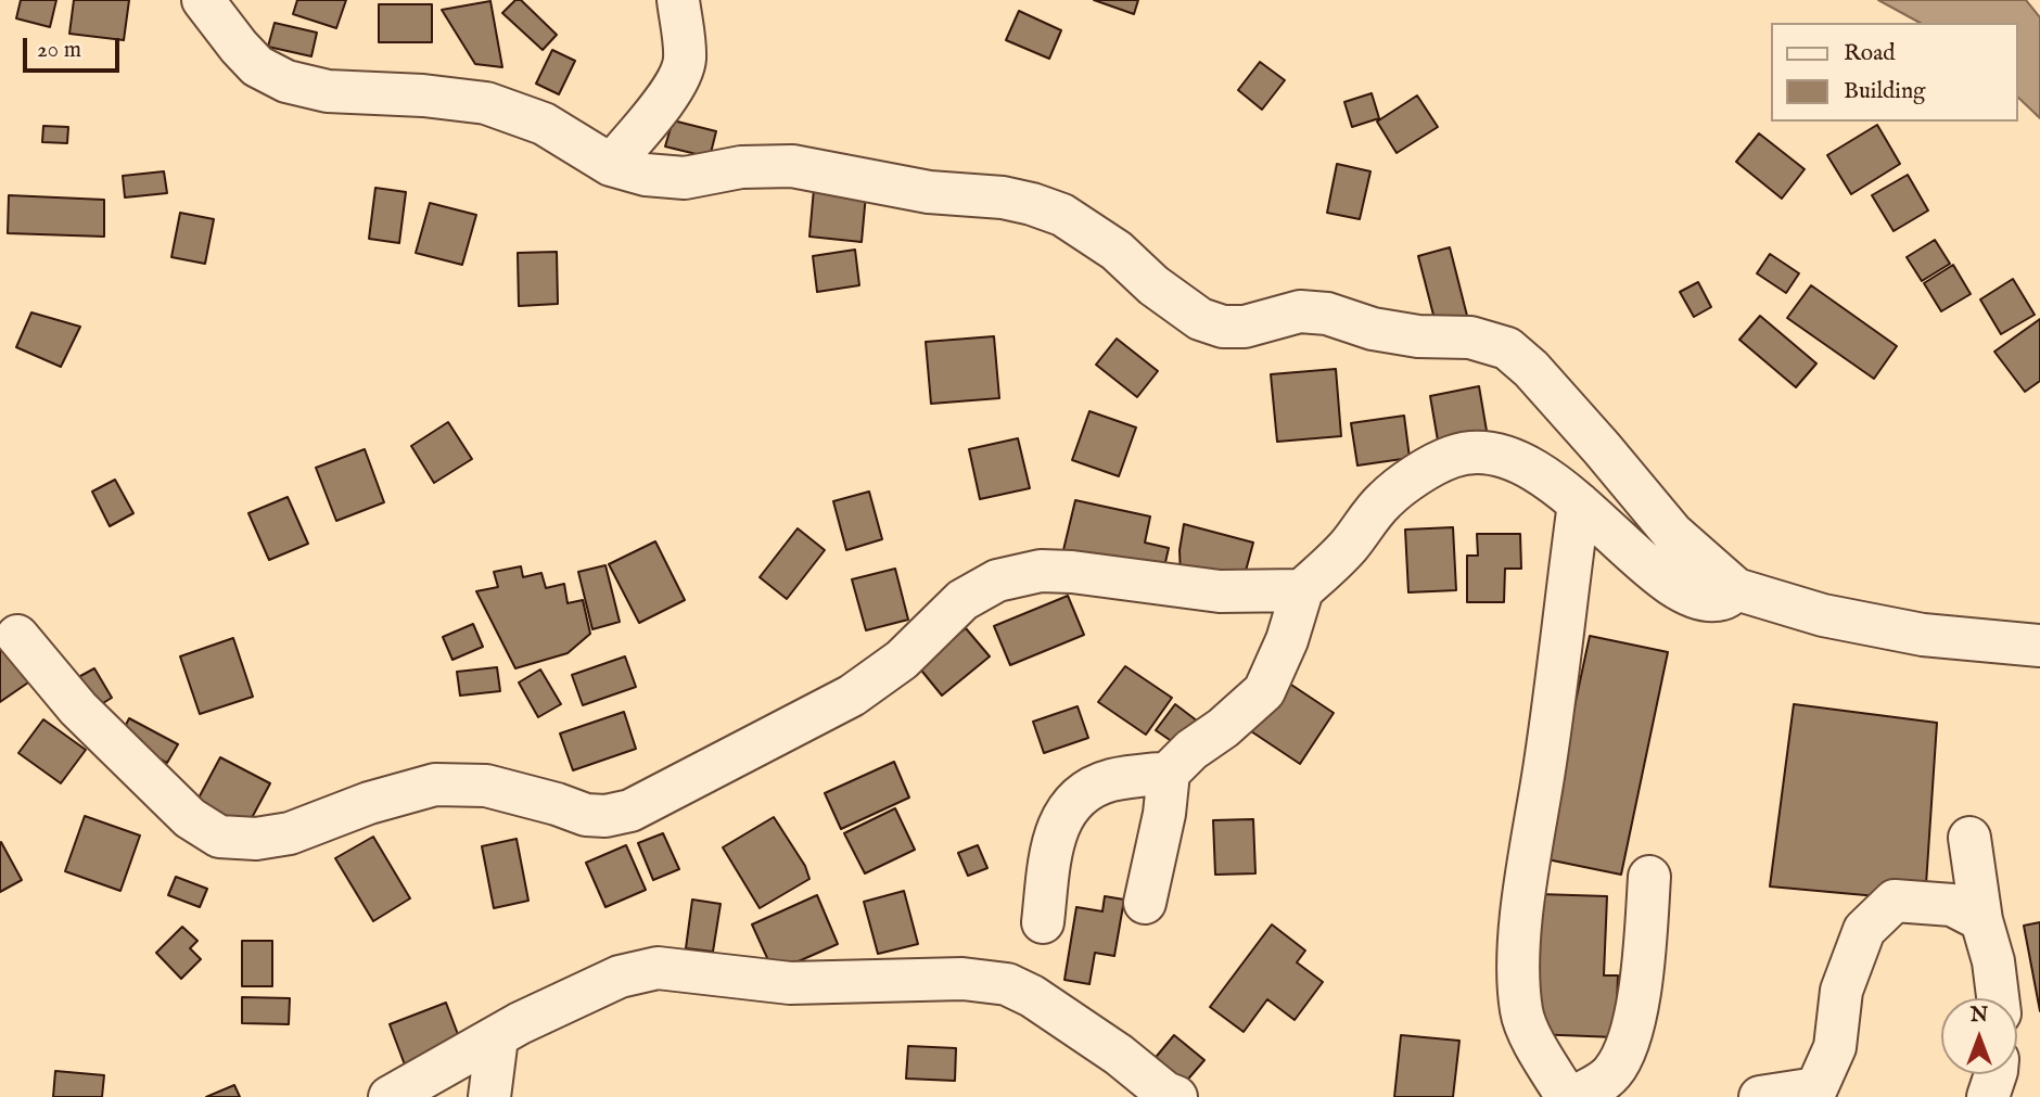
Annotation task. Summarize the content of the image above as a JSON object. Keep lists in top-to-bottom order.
{
  "legend": ["Road", "Building"],
  "scale_bar": "20 m",
  "north": "top"
}
